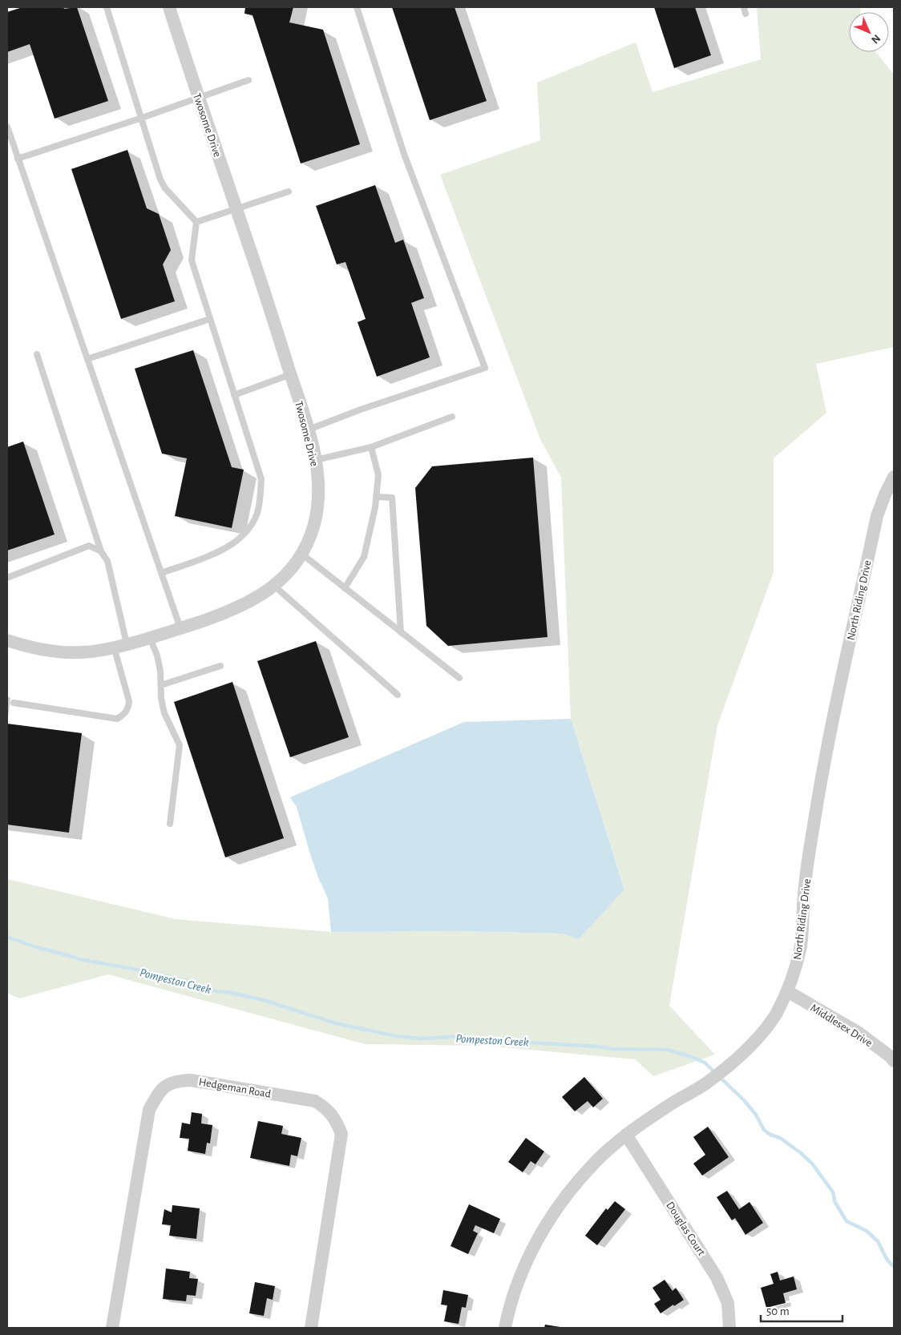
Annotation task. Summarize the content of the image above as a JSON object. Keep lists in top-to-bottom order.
{
  "streets": {
    "street": [
      "Twosome Drive",
      "North Riding Drive",
      "Middlesex Drive",
      "Hedgeman Road",
      "Douglas Court"
    ]
  },
  "crossings": [
    ["North Riding Drive", "Middlesex Drive"],
    ["North Riding Drive", "Douglas Court"]
  ],
  "water": ["Pompeston Creek"],
  "scale_bar": "50 m",
  "north": "bottom right"
}
